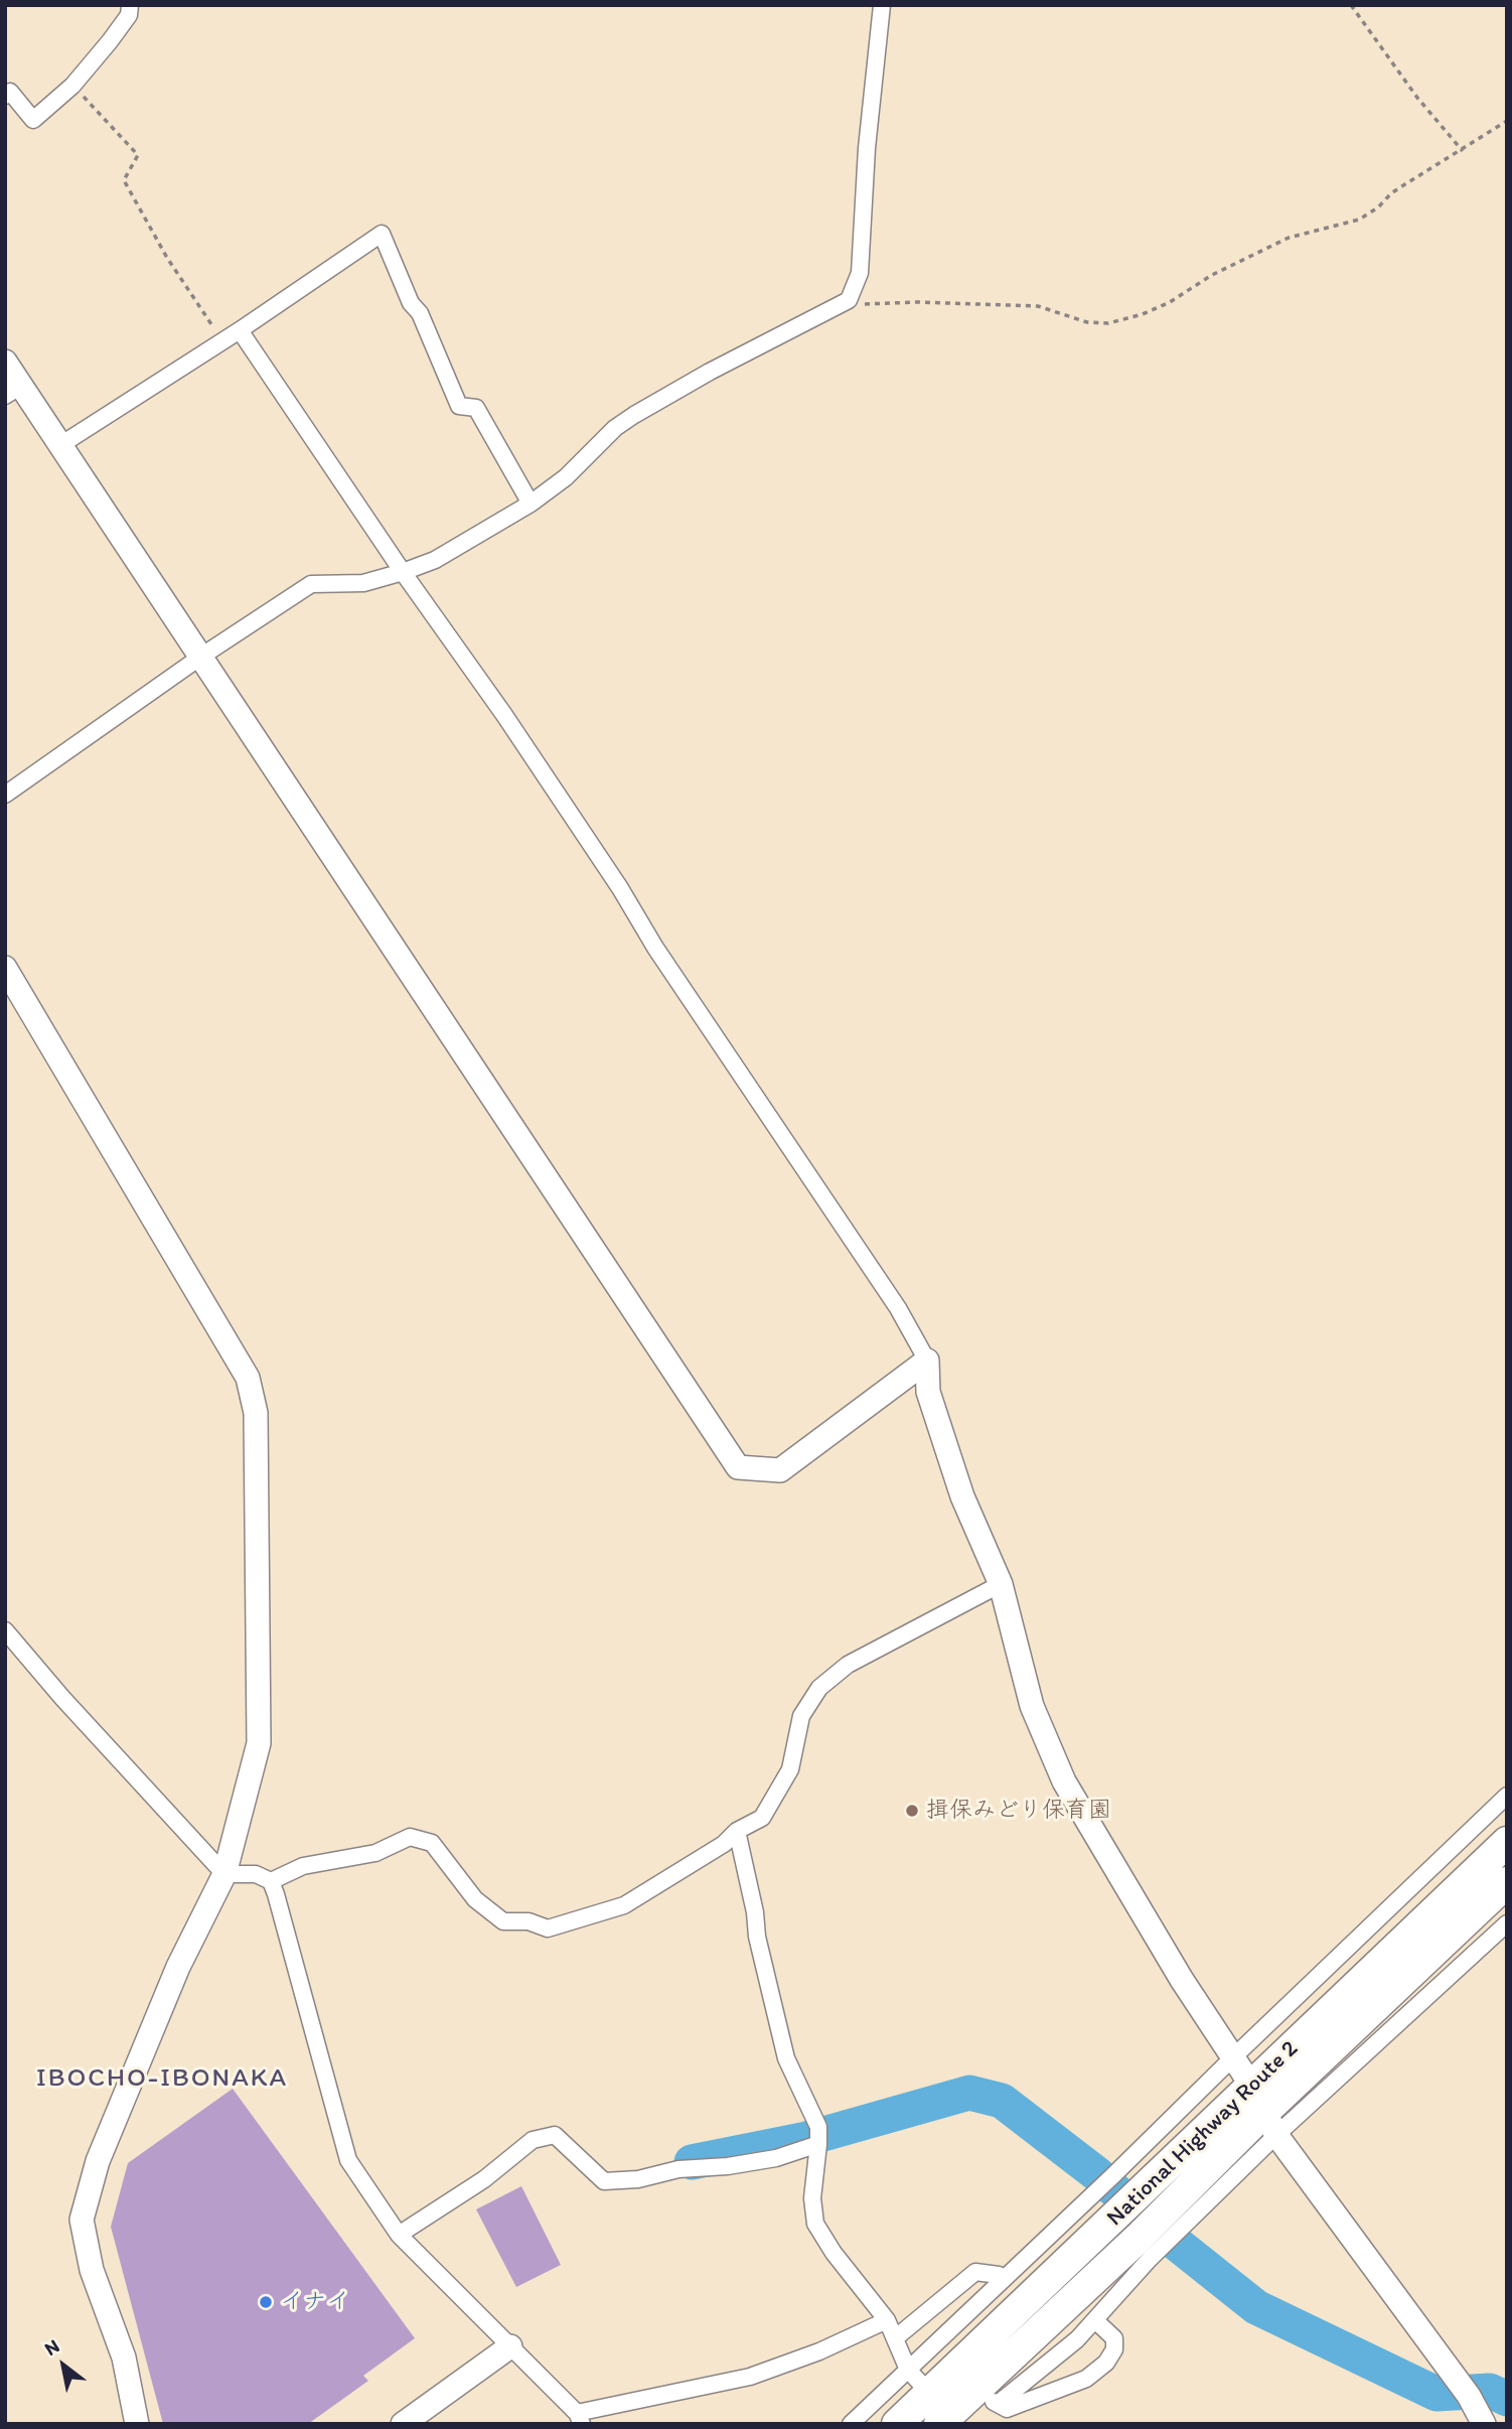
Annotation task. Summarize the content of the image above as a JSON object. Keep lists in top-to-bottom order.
{
  "streets": {
    "highway": ["National Highway Route 2"]
  },
  "districts": ["IBOCHO-IBONAKA"],
  "places": ["揖保みどり保育園", "イナイ"],
  "north": "top left"
}
